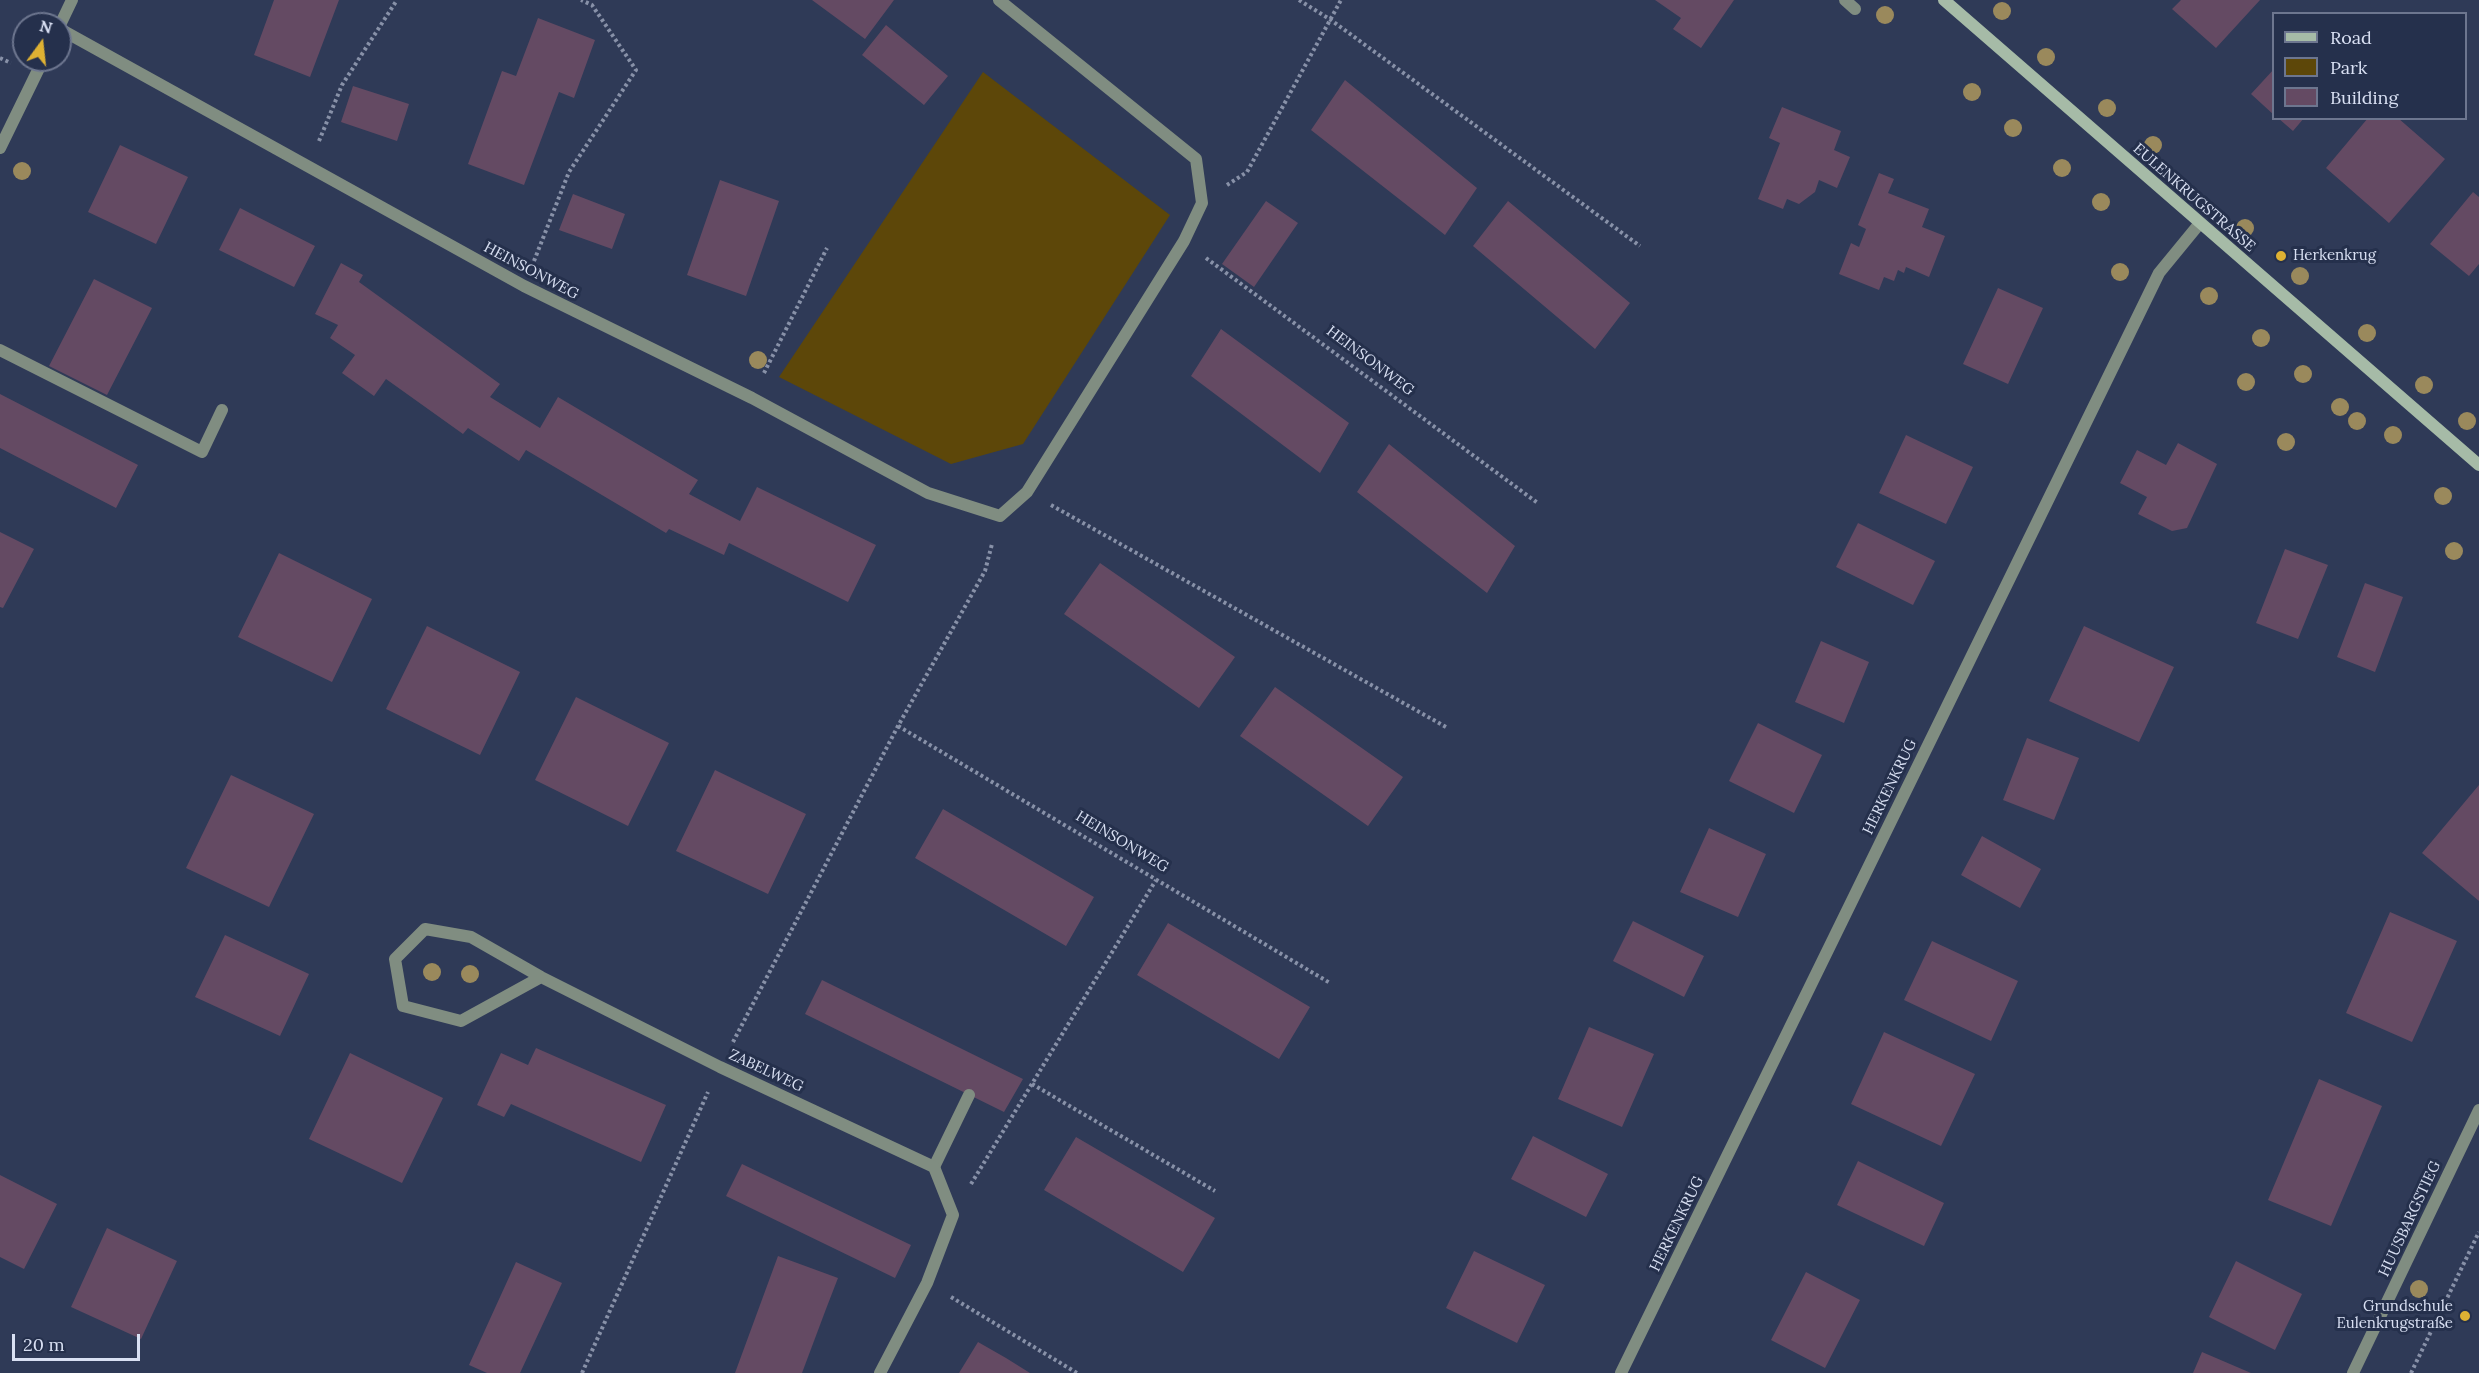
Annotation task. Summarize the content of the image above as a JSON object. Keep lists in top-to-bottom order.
{
  "streets": {
    "main road": ["EULENKRUGSTRASSE"],
    "street": [
      "HEINSONWEG",
      "HERKENKRUG",
      "ZABELWEG",
      "HUUSBARGSTIEG"
    ]
  },
  "crossings": [
    ["EULENKRUGSTRASSE", "HERKENKRUG"]
  ],
  "places": ["Herkenkrug", "Grundschule Eulenkrugstraße"],
  "legend": ["Road", "Park", "Building"],
  "scale_bar": "20 m",
  "north": "top"
}
